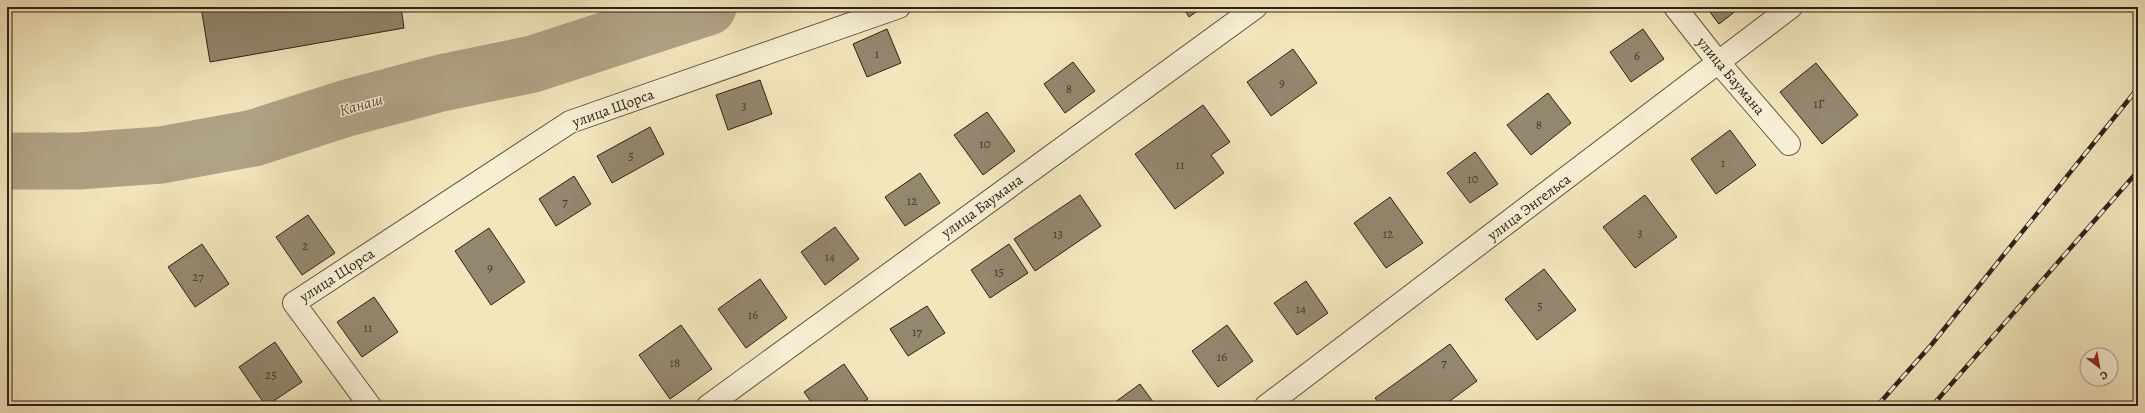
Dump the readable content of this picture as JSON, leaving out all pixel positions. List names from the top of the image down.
{
  "streets": {
    "street": ["улица Баумана", "улица Щорса", "улица Энгельса"]
  },
  "crossings": [
    ["улица Баумана", "улица Энгельса"]
  ],
  "water": ["Канаш"],
  "house_numbers": [
    "1",
    "6",
    "9",
    "8",
    "1Г",
    "3",
    "8",
    "10",
    "5",
    "1",
    "11",
    "10",
    "12",
    "7",
    "3",
    "13",
    "12",
    "2",
    "14",
    "9",
    "15",
    "27",
    "5",
    "14",
    "16",
    "11",
    "17",
    "16",
    "18",
    "7",
    "25"
  ],
  "north": "bottom right"
}
